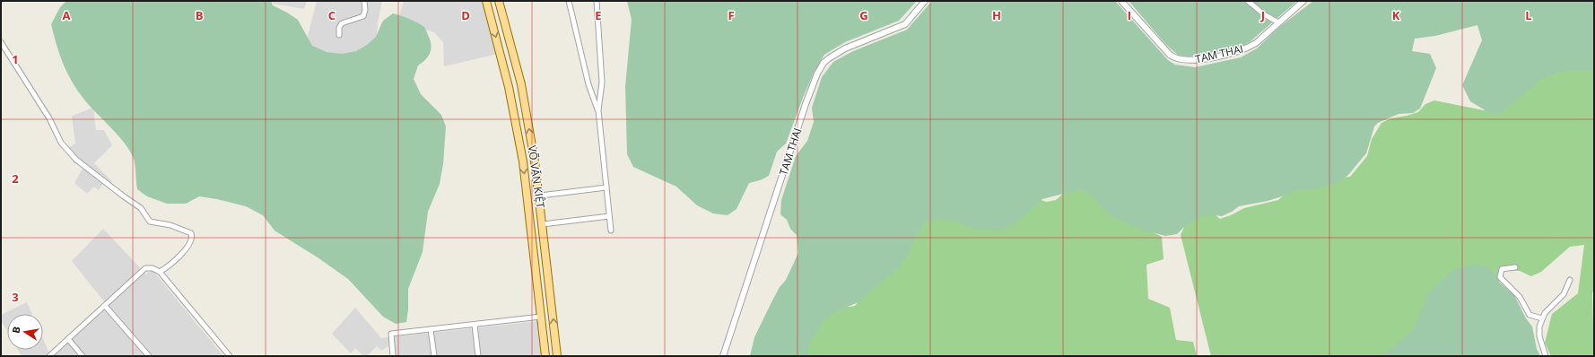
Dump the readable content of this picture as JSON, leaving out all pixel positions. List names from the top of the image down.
{
  "streets": {
    "main road": ["VÕ VĂN KIỆT"],
    "street": ["TAM THAI"]
  },
  "north": "left",
  "grid": {
    "columns": [
      "A",
      "B",
      "C",
      "D",
      "E",
      "F",
      "G",
      "H",
      "I",
      "J",
      "K",
      "L"
    ],
    "rows": ["1", "2", "3"]
  }
}
